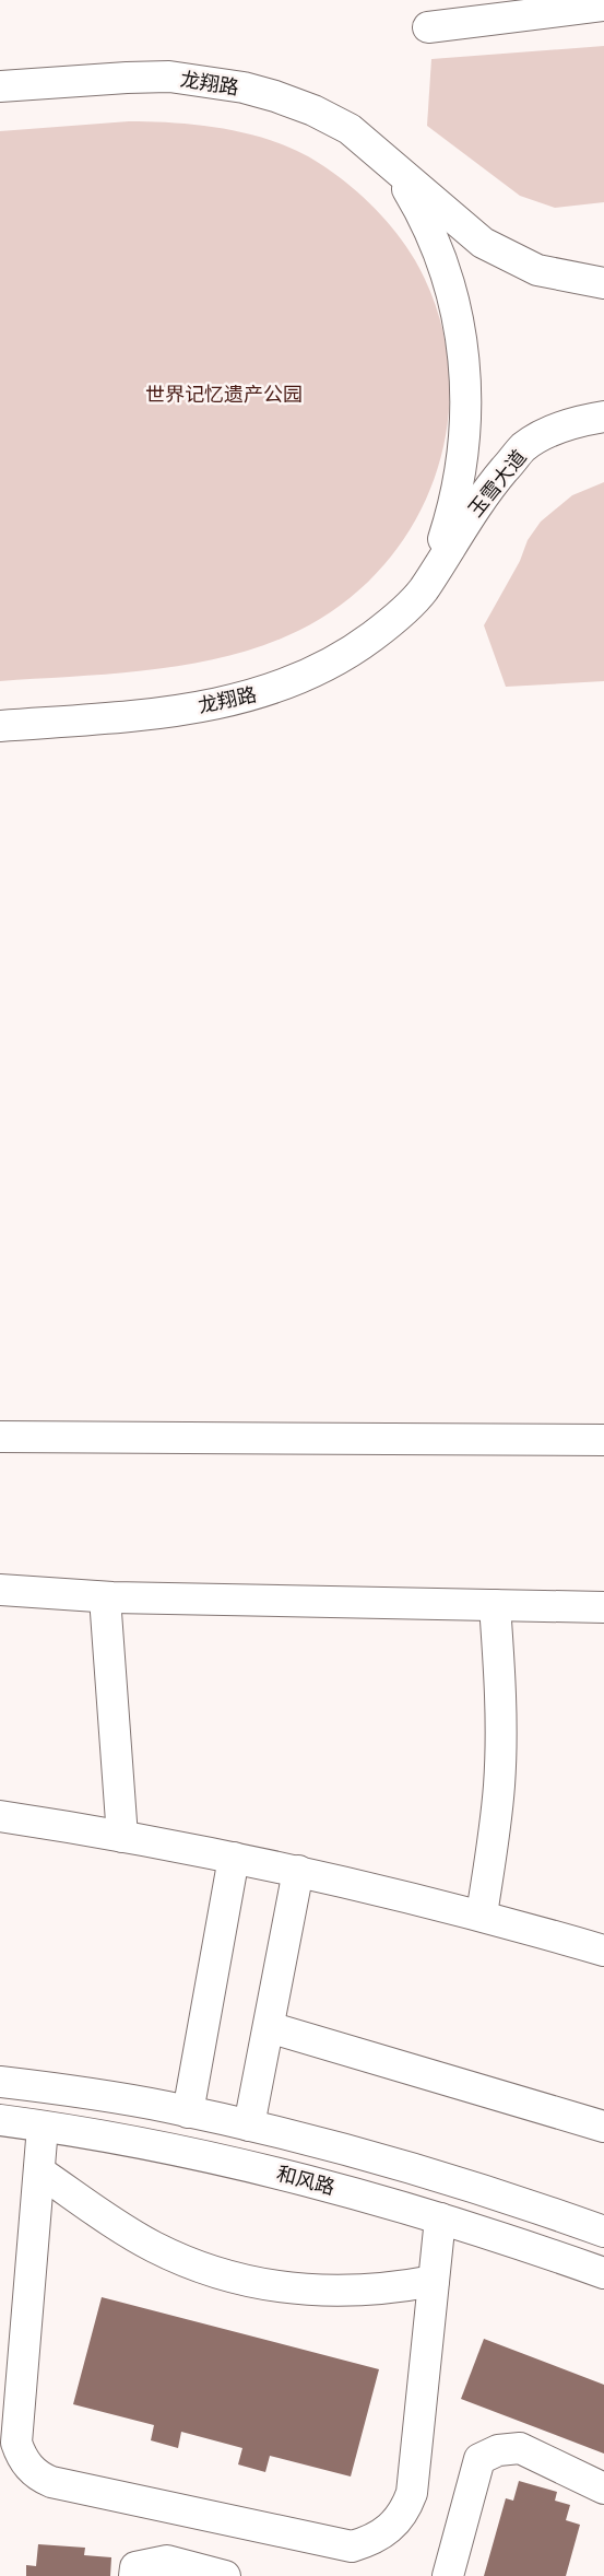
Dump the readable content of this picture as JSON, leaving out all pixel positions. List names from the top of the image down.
{
  "streets": {
    "street": ["龙翔路", "玉雪大道", "和风路"]
  },
  "crossings": [
    ["龙翔路", "玉雪大道"]
  ],
  "parks": ["世界记忆遗产公园"]
}
